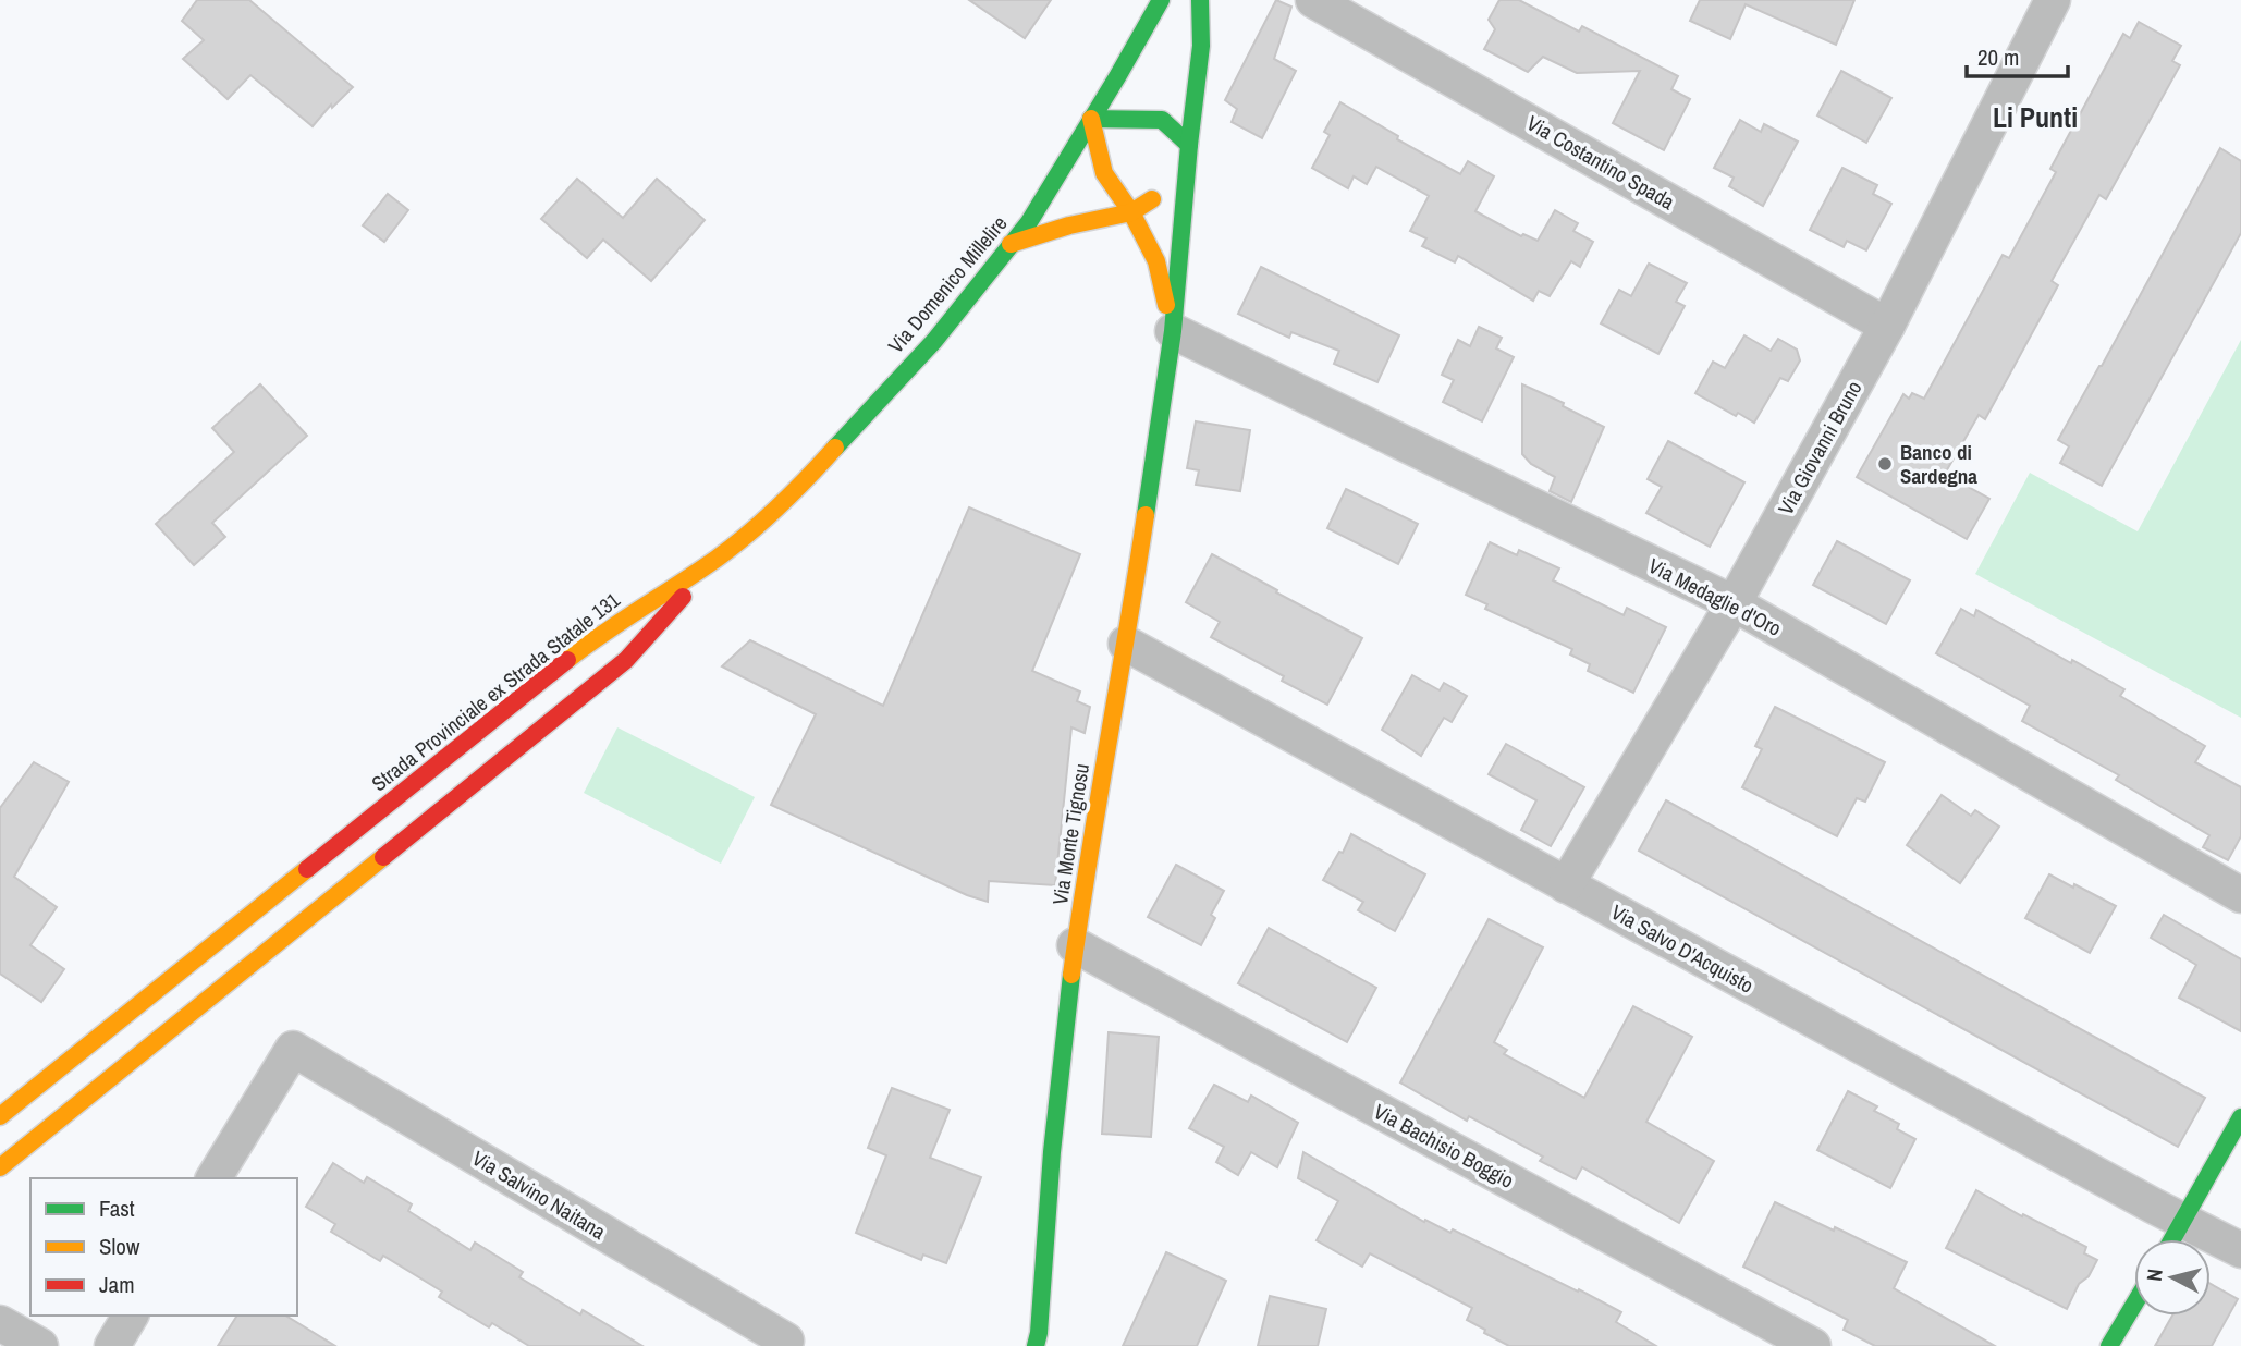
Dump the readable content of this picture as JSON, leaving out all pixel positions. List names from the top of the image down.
{
  "streets": {
    "main road": ["Via Domenico Millelire", "Strada Provinciale ex Strada Statale 131", "Via Monte Tignosu"],
    "street": [
      "Via Costantino Spada",
      "Via Giovanni Bruno",
      "Via Medaglie d'Oro",
      "Via Salvo D'Acquisto",
      "Via Bachisio Boggio",
      "Via Salvino Naitana"
    ]
  },
  "crossings": [
    ["Via Costantino Spada", "Via Giovanni Bruno"],
    ["Via Domenico Millelire", "Strada Provinciale ex Strada Statale 131"],
    ["Via Domenico Millelire", "Via Monte Tignosu"],
    ["Via Giovanni Bruno", "Via Medaglie d'Oro"],
    ["Via Giovanni Bruno", "Via Salvo D'Acquisto"],
    ["Via Medaglie d'Oro", "Via Monte Tignosu"],
    ["Via Monte Tignosu", "Via Salvo D'Acquisto"],
    ["Via Monte Tignosu", "Via Bachisio Boggio"]
  ],
  "districts": ["Li Punti"],
  "places": ["Banco di Sardegna"],
  "legend": ["Fast", "Slow", "Jam"],
  "scale_bar": "20 m",
  "north": "left"
}
